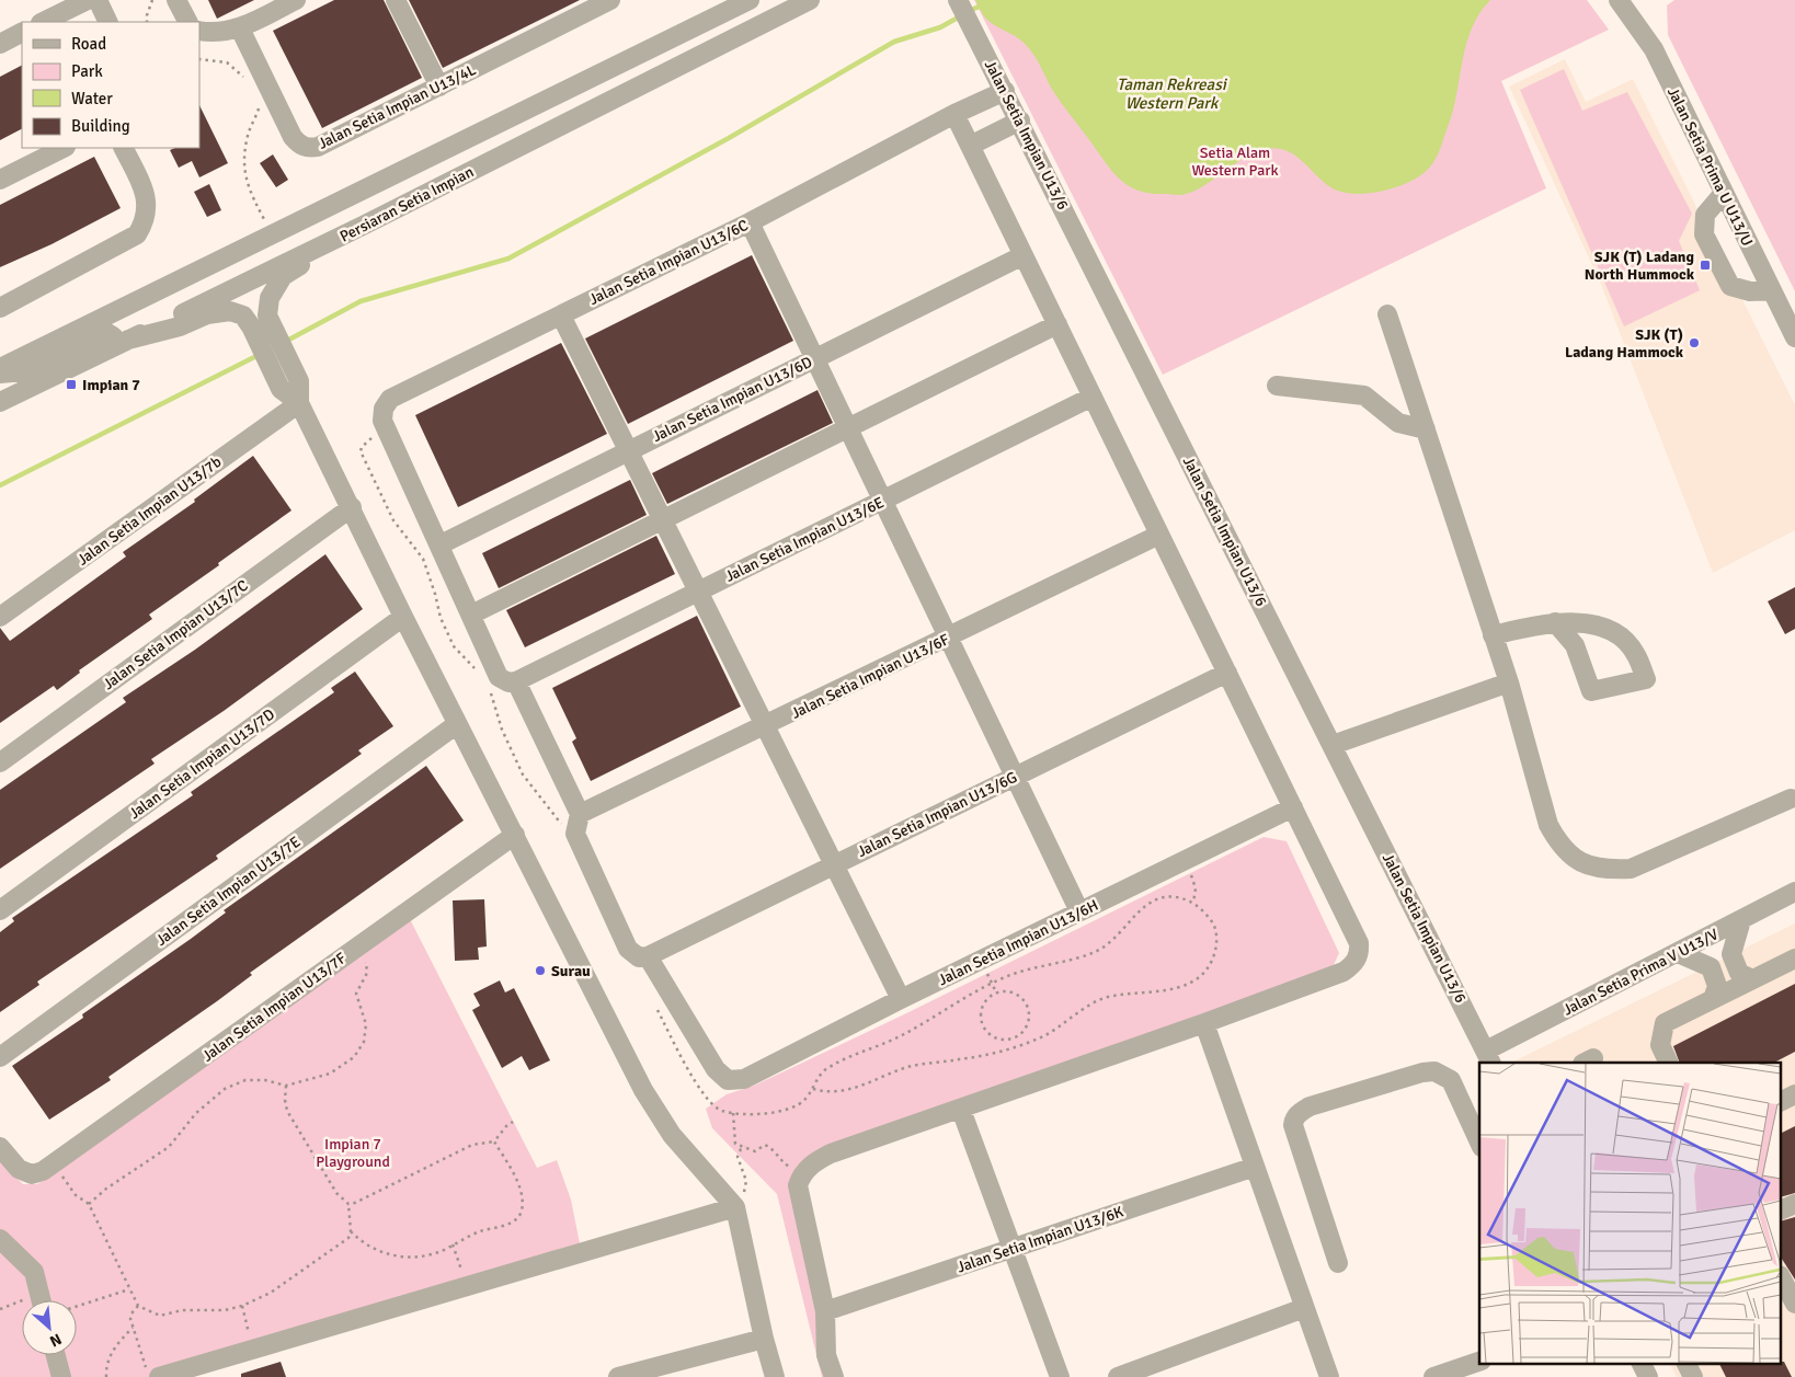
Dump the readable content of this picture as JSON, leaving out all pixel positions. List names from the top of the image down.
{
  "streets": {
    "street": [
      "Jalan Setia Impian U13/4L",
      "Jalan Setia Impian U13/6",
      "Jalan Setia Prima U U13/U",
      "Persiaran Setia Impian",
      "Jalan Setia Impian U13/6C",
      "Jalan Setia Impian U13/6D",
      "Jalan Setia Impian U13/7b",
      "Jalan Setia Impian U13/6E",
      "Jalan Setia Impian U13/7C",
      "Jalan Setia Impian U13/6F",
      "Jalan Setia Impian U13/7D",
      "Jalan Setia Impian U13/6G",
      "Jalan Setia Impian U13/7E",
      "Jalan Setia Impian U13/6H",
      "Jalan Setia Prima V U13/V",
      "Jalan Setia Impian U13/7F",
      "Jalan Setia Impian U13/6K"
    ]
  },
  "crossings": [
    ["Jalan Setia Impian U13/6", "Jalan Setia Impian U13/6C"],
    ["Jalan Setia Impian U13/6", "Jalan Setia Prima V U13/V"],
    ["Jalan Setia Impian U13/6G", "Jalan Setia Impian U13/6H"]
  ],
  "water": ["Taman Rekreasi Western Park"],
  "parks": ["Setia Alam Western Park", "Impian 7 Playground"],
  "places": {
    "transit": ["SJK (T) Ladang North Hummock", "Impian 7"],
    "other": ["SJK (T) Ladang Hammock", "Surau"]
  },
  "legend": [
    "Road",
    "Park",
    "Water",
    "Building"
  ],
  "north": "bottom right"
}
